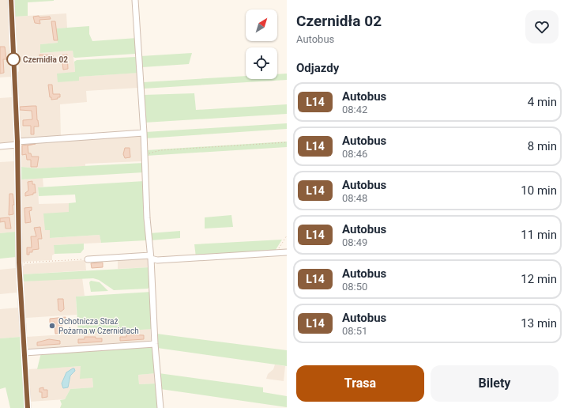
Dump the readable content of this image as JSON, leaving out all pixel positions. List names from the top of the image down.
{
  "places": ["Czernidła 02", "Ochotnicza Straż Pożarna w Czernidłach"],
  "lines": ["bus line L14"],
  "north": "top right",
  "page": {
    "heading": [
      ["Czernidła 02", "Autobus"],
      "Odjazdy"
    ],
    "list": [
      {
        "mark": "L14",
        "name": "Autobus",
        "note": "08:42",
        "value": "4 min"
      },
      {
        "mark": "L14",
        "name": "Autobus",
        "note": "08:46",
        "value": "8 min"
      },
      {
        "mark": "L14",
        "name": "Autobus",
        "note": "08:48",
        "value": "10 min"
      },
      {
        "mark": "L14",
        "name": "Autobus",
        "note": "08:49",
        "value": "11 min"
      },
      {
        "mark": "L14",
        "name": "Autobus",
        "note": "08:50",
        "value": "12 min"
      },
      {
        "mark": "L14",
        "name": "Autobus",
        "note": "08:51",
        "value": "13 min"
      }
    ],
    "buttons": ["Trasa", "Bilety"]
  }
}
